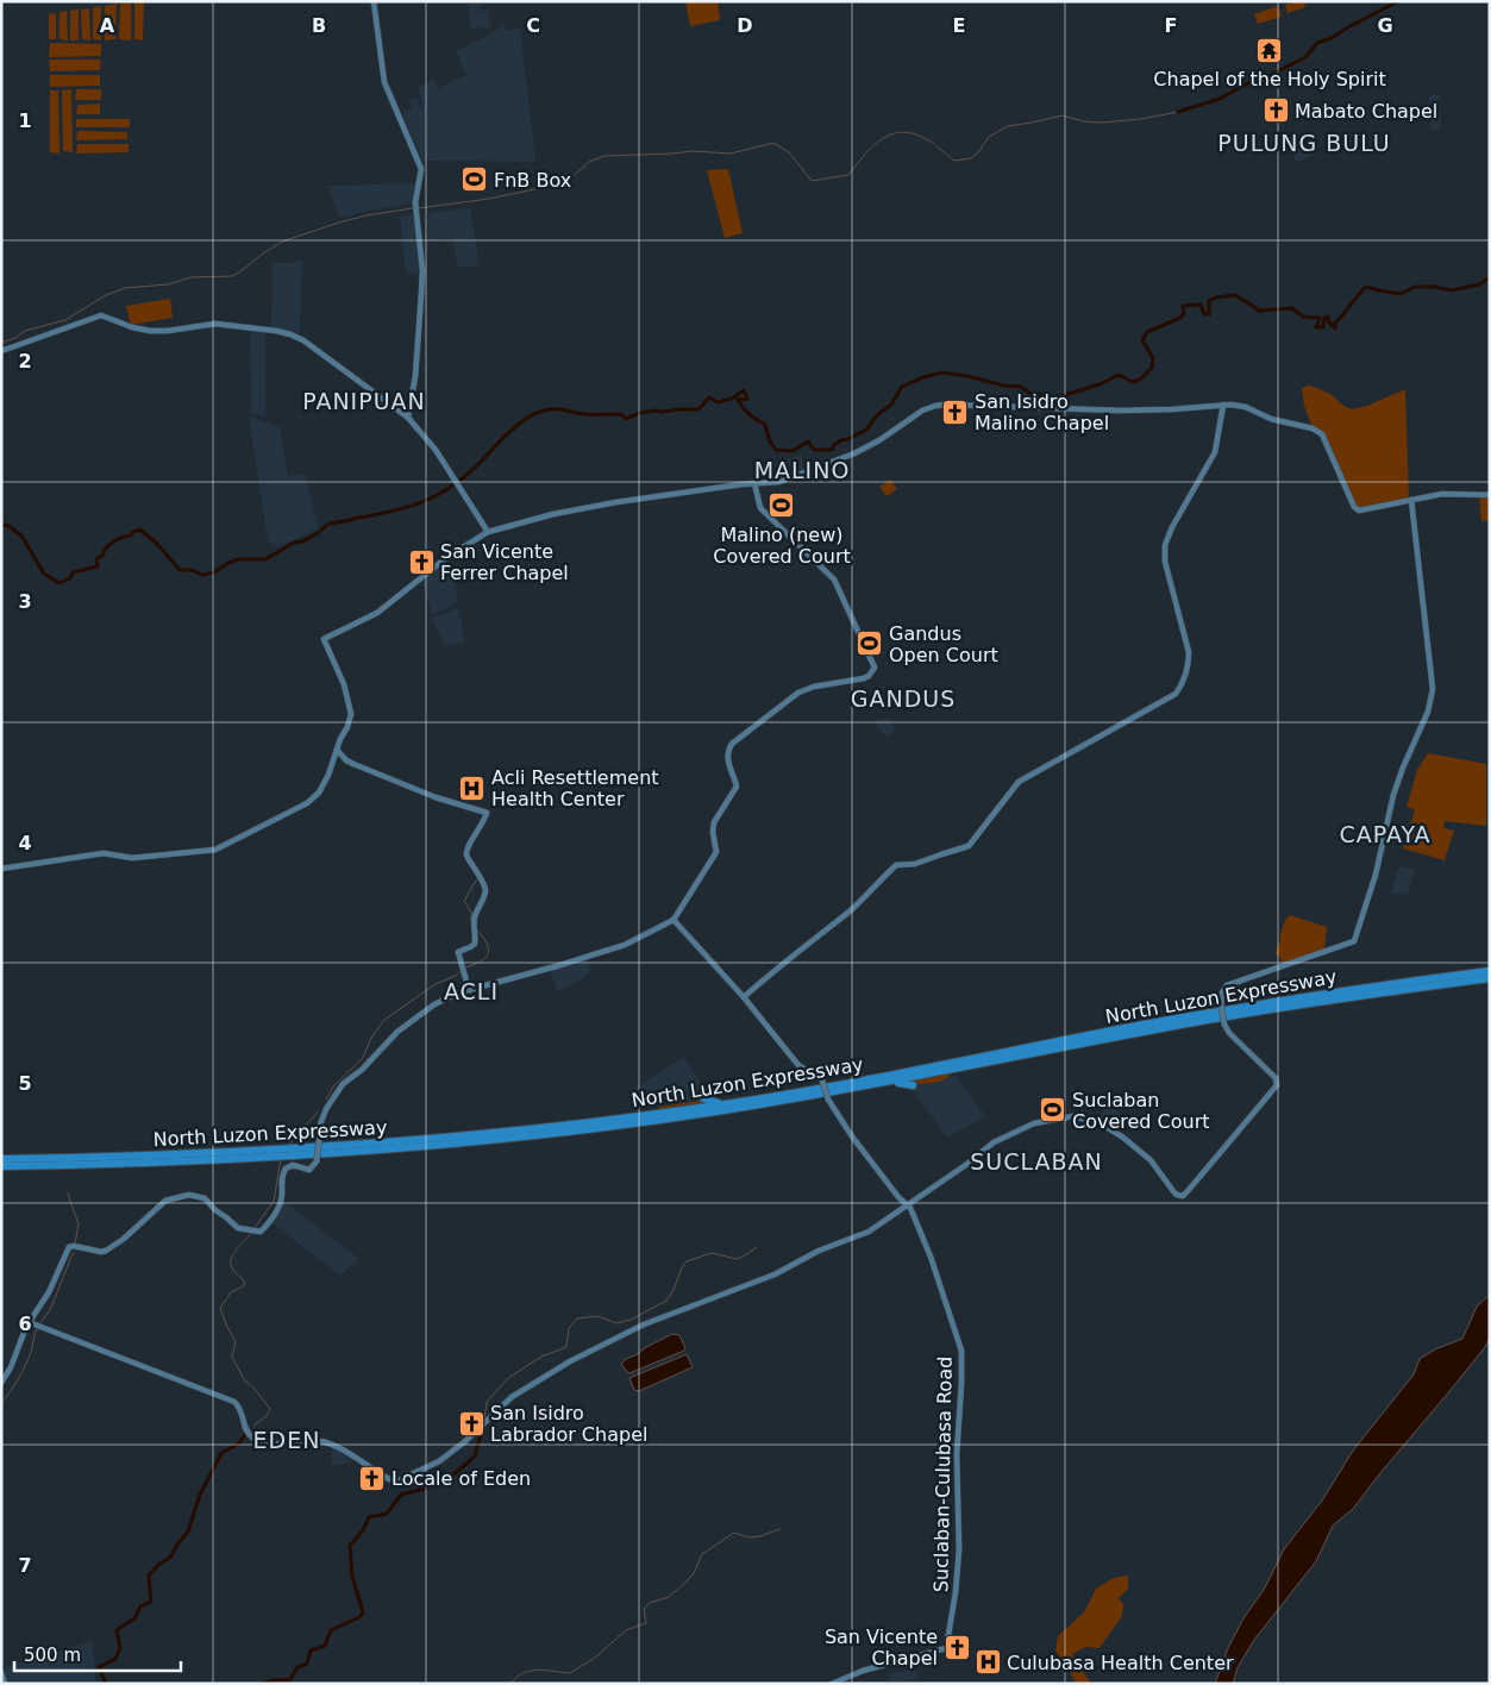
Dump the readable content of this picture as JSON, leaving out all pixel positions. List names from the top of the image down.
{
  "streets": {
    "highway": ["North Luzon Expressway"],
    "street": ["Suclaban-Culubasa Road"]
  },
  "districts": [
    "PULUNG BULU",
    "PANIPUAN",
    "MALINO",
    "GANDUS",
    "CAPAYA",
    "ACLI",
    "SUCLABAN",
    "EDEN"
  ],
  "places": {
    "temple": ["Chapel of the Holy Spirit"],
    "church": [
      "Mabato Chapel",
      "San Isidro Malino Chapel",
      "San Vicente Ferrer Chapel",
      "San Isidro Labrador Chapel",
      "Locale of Eden",
      "San Vicente Chapel"
    ],
    "sports": [
      "FnB Box",
      "Malino (new) Covered Court",
      "Gandus Open Court",
      "Suclaban Covered Court"
    ],
    "hospital": ["Acli Resettlement Health Center", "Culubasa Health Center"]
  },
  "scale_bar": "500 m",
  "grid": {
    "columns": [
      "A",
      "B",
      "C",
      "D",
      "E",
      "F",
      "G"
    ],
    "rows": [
      "1",
      "2",
      "3",
      "4",
      "5",
      "6",
      "7"
    ]
  }
}
